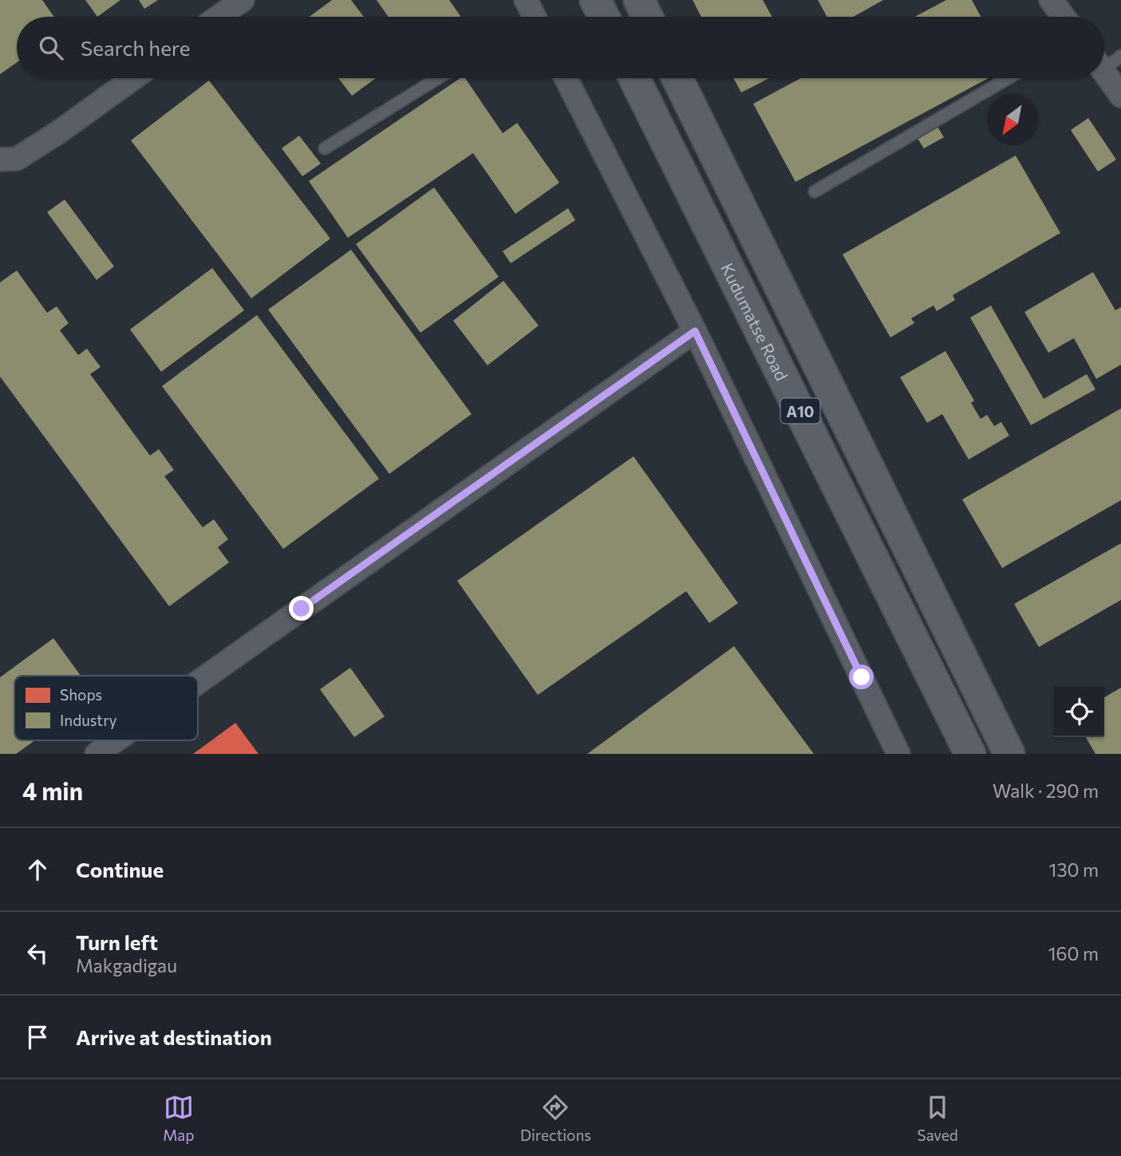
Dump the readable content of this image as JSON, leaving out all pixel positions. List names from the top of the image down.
{
  "streets": {
    "main road": ["Kudumatse Road", "A10"]
  },
  "legend": ["Shops", "Industry"],
  "north": "bottom left",
  "page": {
    "search": "Search here",
    "heading": ["4 min", "Walk · 290 m"],
    "list": [
      ["Continue", "130 m"],
      ["Turn left", "Makgadigau", "160 m"],
      "Arrive at destination"
    ],
    "nav": ["Map", "Directions", "Saved"]
  }
}
